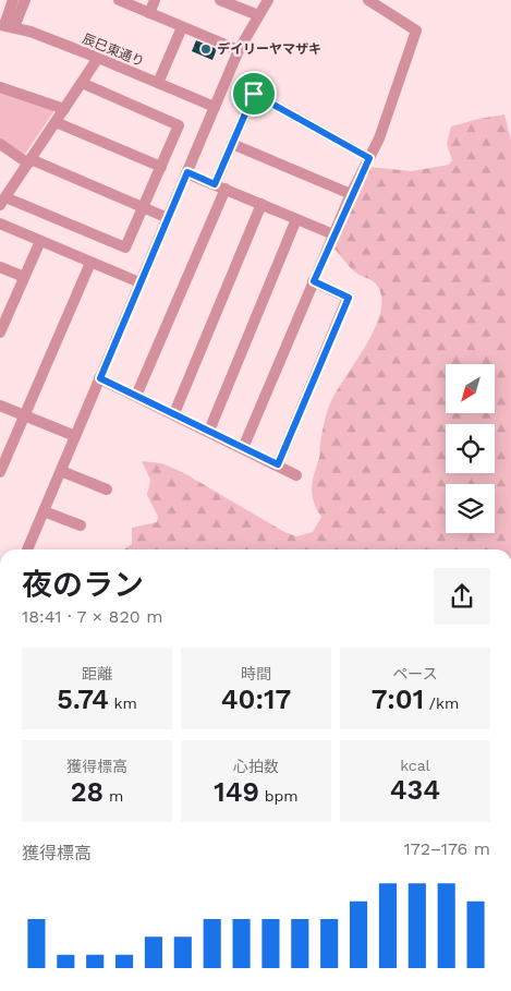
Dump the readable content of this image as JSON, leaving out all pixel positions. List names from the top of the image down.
{
  "streets": {
    "street": ["辰巳東通り"]
  },
  "places": ["デイリーヤマザキ"],
  "north": "bottom left",
  "page": {
    "heading": ["夜のラン", "18:41 · 7 × 820 m"],
    "stats": [
      ["距離", "5.74 km"],
      ["時間", "40:17"],
      ["ペース", "7:01 /km"],
      ["獲得標高", "28 m"],
      ["心拍数", "149 bpm"],
      ["kcal", "434"]
    ],
    "chart": ["獲得標高", "172–176 m"]
  }
}
